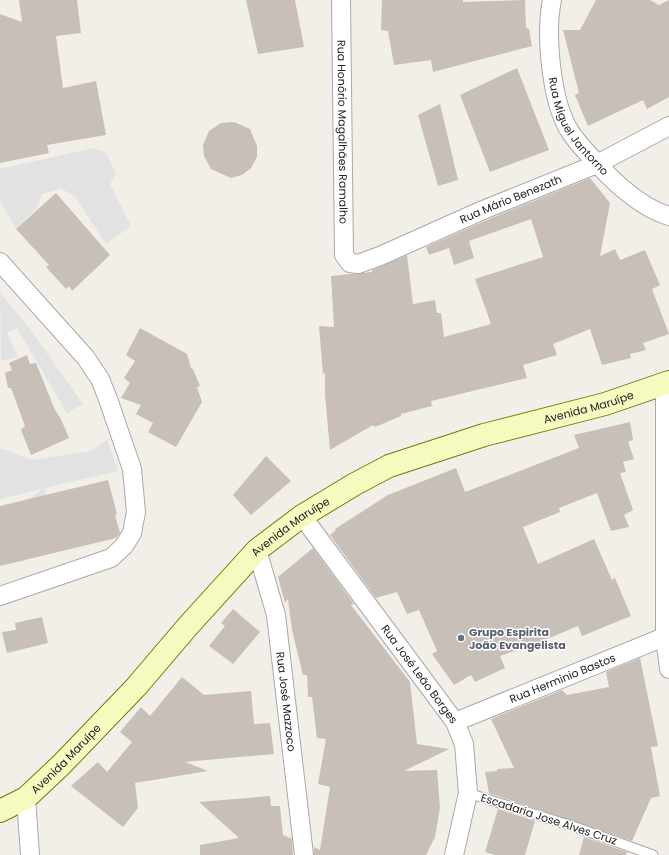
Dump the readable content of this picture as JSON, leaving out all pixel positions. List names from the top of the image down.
{
  "streets": {
    "main road": ["Avenida Maruípe"],
    "street": [
      "Rua Miguel Jantorno",
      "Rua Honôrio Magalhães Ramalho",
      "Rua Mário Benezath",
      "Rua José Leão Borges",
      "Rua Herminio Bastos",
      "Rua José Mazzoco"
    ],
    "lane": ["Escadaria Jose Alves Cruz"]
  },
  "crossings": [
    ["Rua Miguel Jantorno", "Rua Mário Benezath"],
    ["Rua Honôrio Magalhães Ramalho", "Rua Mário Benezath"],
    ["Avenida Maruípe", "Rua José Leão Borges"],
    ["Avenida Maruípe", "Rua José Mazzoco"],
    ["Rua José Leão Borges", "Rua Herminio Bastos"],
    ["Rua José Leão Borges", "Escadaria Jose Alves Cruz"]
  ],
  "places": ["Grupo Espirita João Evangelista"]
}
